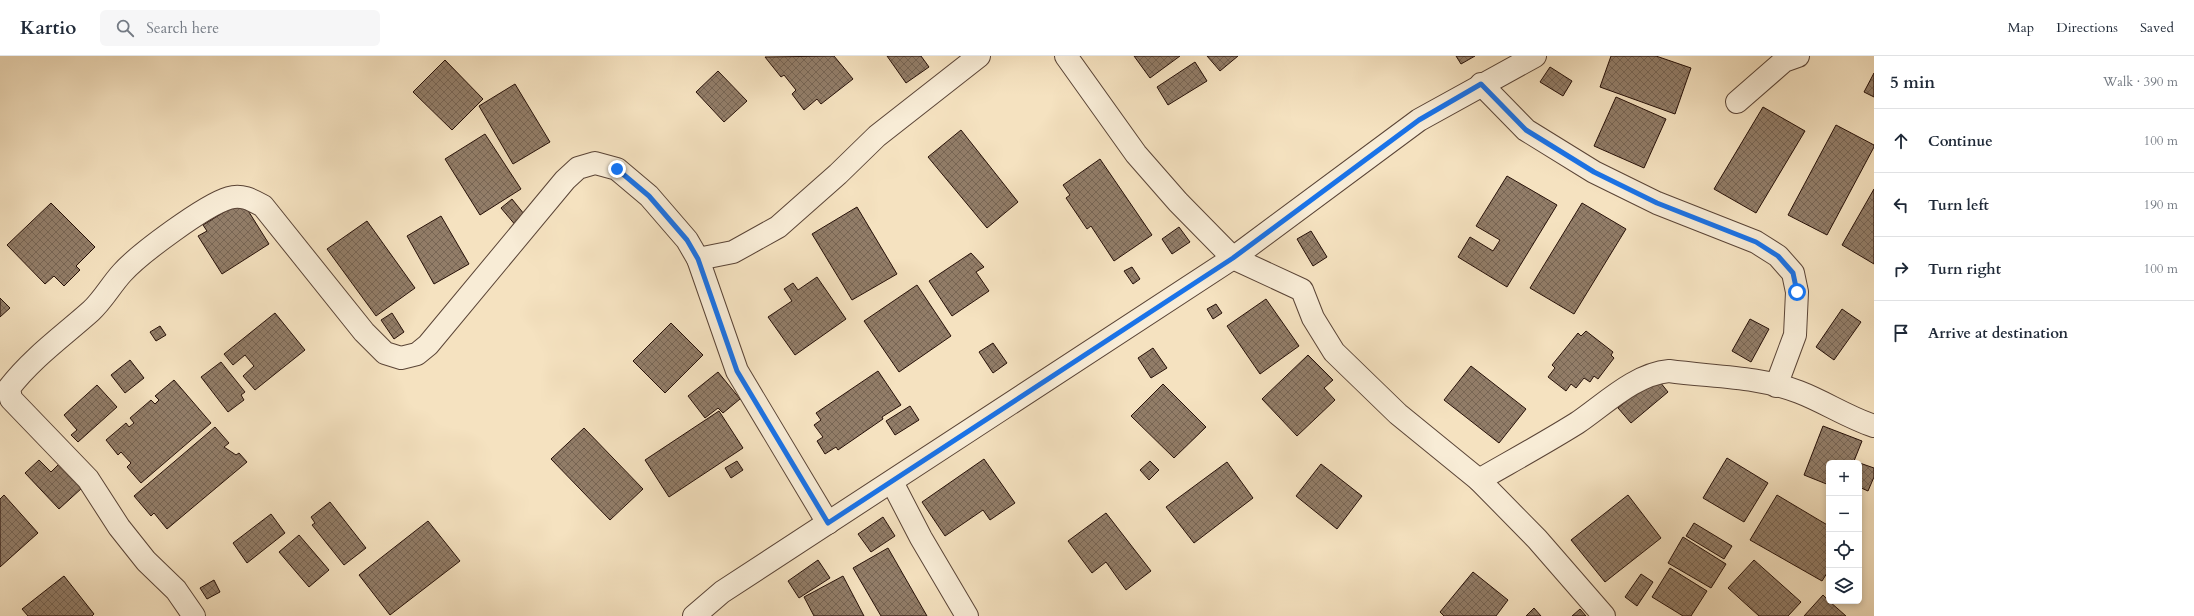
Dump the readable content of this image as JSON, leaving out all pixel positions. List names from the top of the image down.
{
  "page": {
    "header": "Kartio",
    "search": "Search here",
    "nav": ["Map", "Directions", "Saved"],
    "heading": ["5 min", "Walk · 390 m"],
    "list": [
      ["Continue", "100 m"],
      ["Turn left", "190 m"],
      ["Turn right", "100 m"],
      "Arrive at destination"
    ],
    "map_buttons": ["+", "−"]
  }
}
